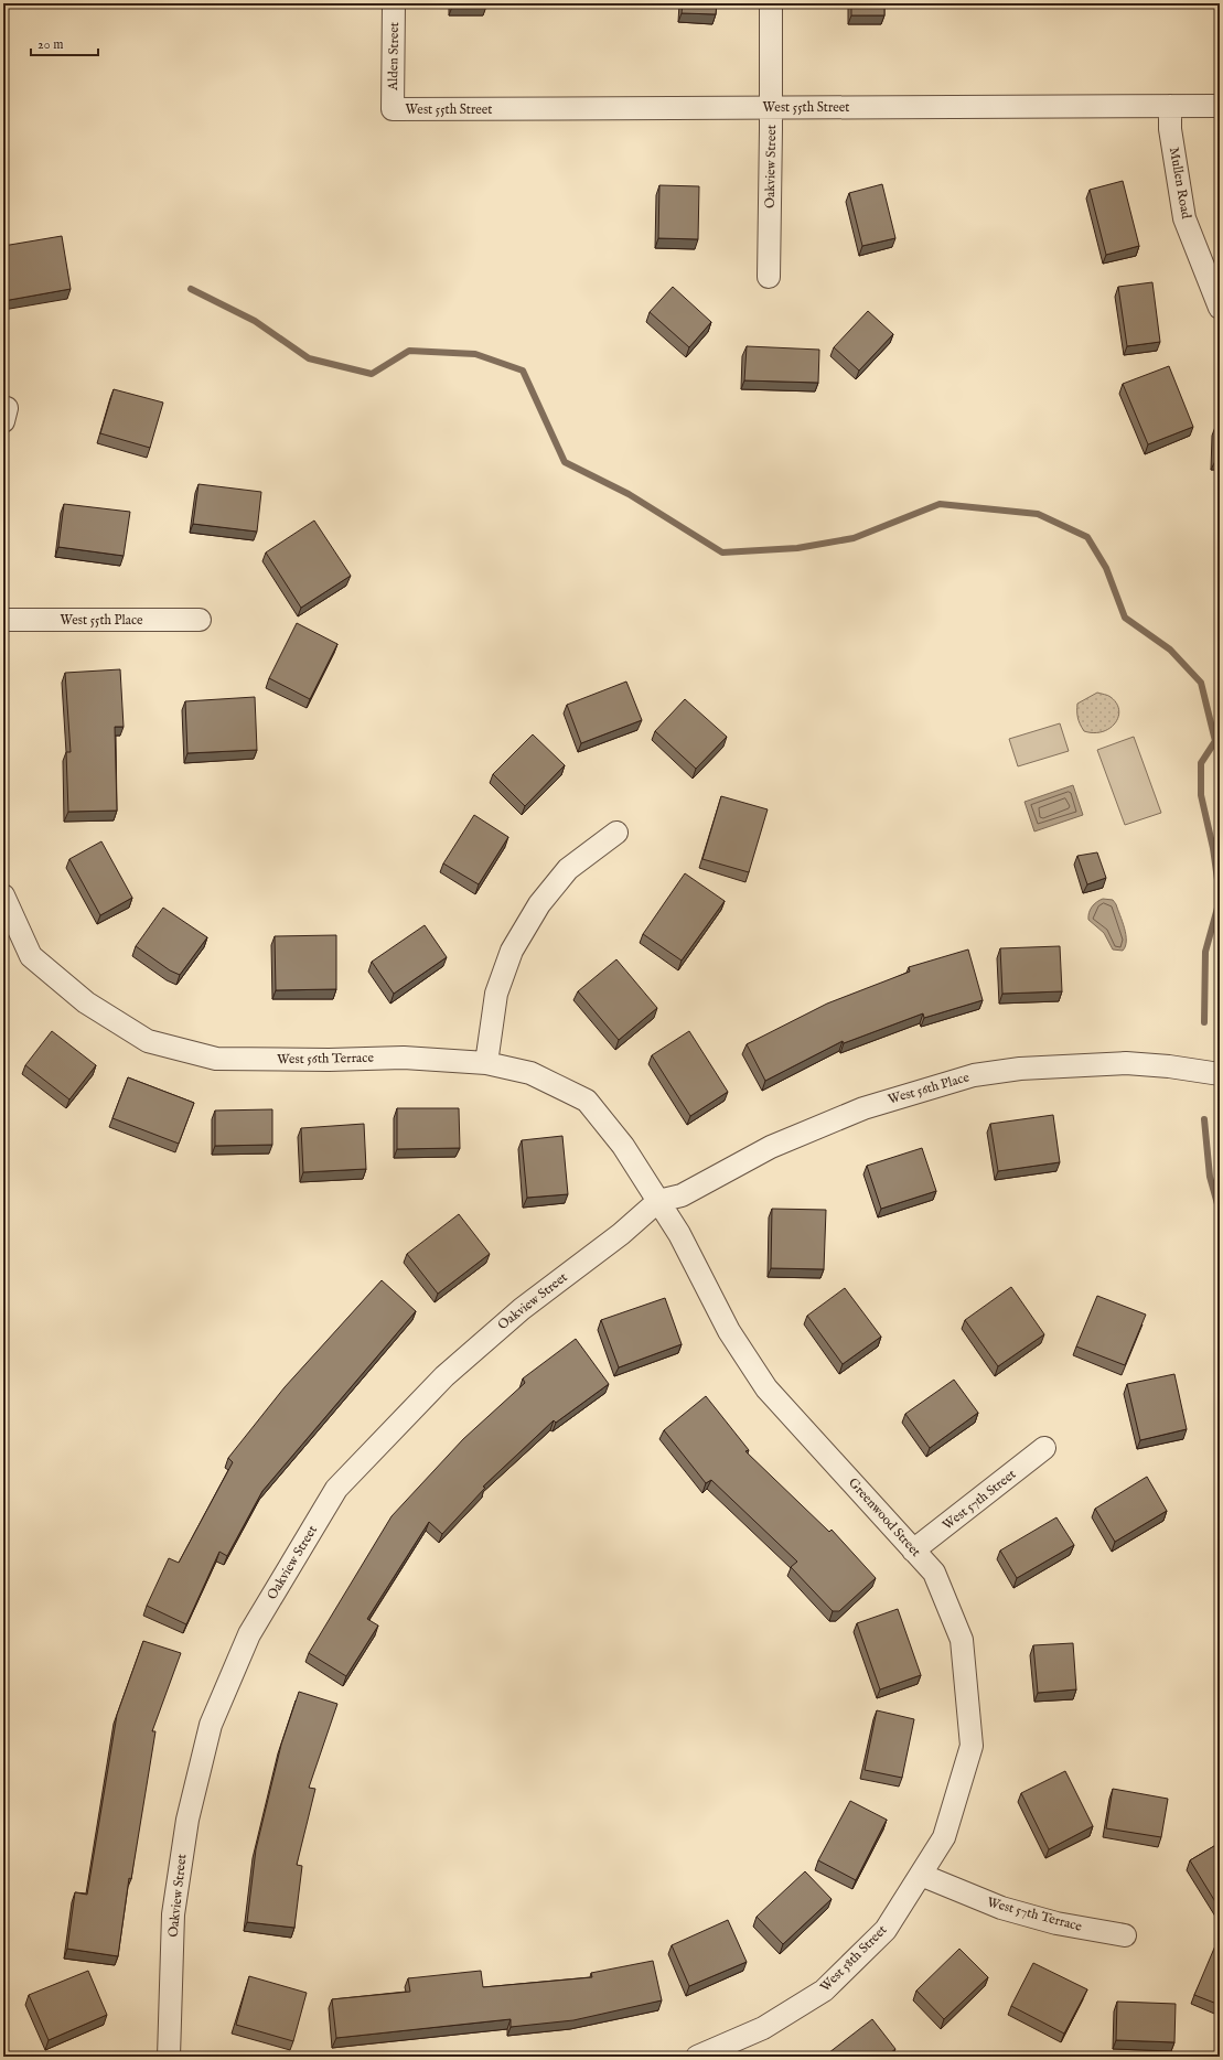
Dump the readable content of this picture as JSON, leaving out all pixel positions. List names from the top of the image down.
{
  "streets": {
    "street": [
      "Alden Street",
      "West 55th Street",
      "Oakview Street",
      "Mullen Road",
      "West 55th Place",
      "West 56th Terrace",
      "West 56th Place",
      "West 57th Street",
      "Greenwood Street",
      "West 57th Terrace",
      "West 58th Street"
    ]
  },
  "crossings": [
    ["Alden Street", "West 55th Street"],
    ["West 55th Street", "Oakview Street"],
    ["West 55th Street", "Mullen Road"],
    ["Oakview Street", "West 56th Terrace"],
    ["Oakview Street", "West 56th Place"],
    ["Oakview Street", "Greenwood Street"],
    ["West 56th Terrace", "West 56th Place"],
    ["West 56th Terrace", "Greenwood Street"],
    ["West 56th Place", "Greenwood Street"],
    ["West 57th Street", "Greenwood Street"],
    ["Greenwood Street", "West 57th Terrace"],
    ["Greenwood Street", "West 58th Street"],
    ["West 57th Terrace", "West 58th Street"]
  ],
  "scale_bar": "20 m"
}
